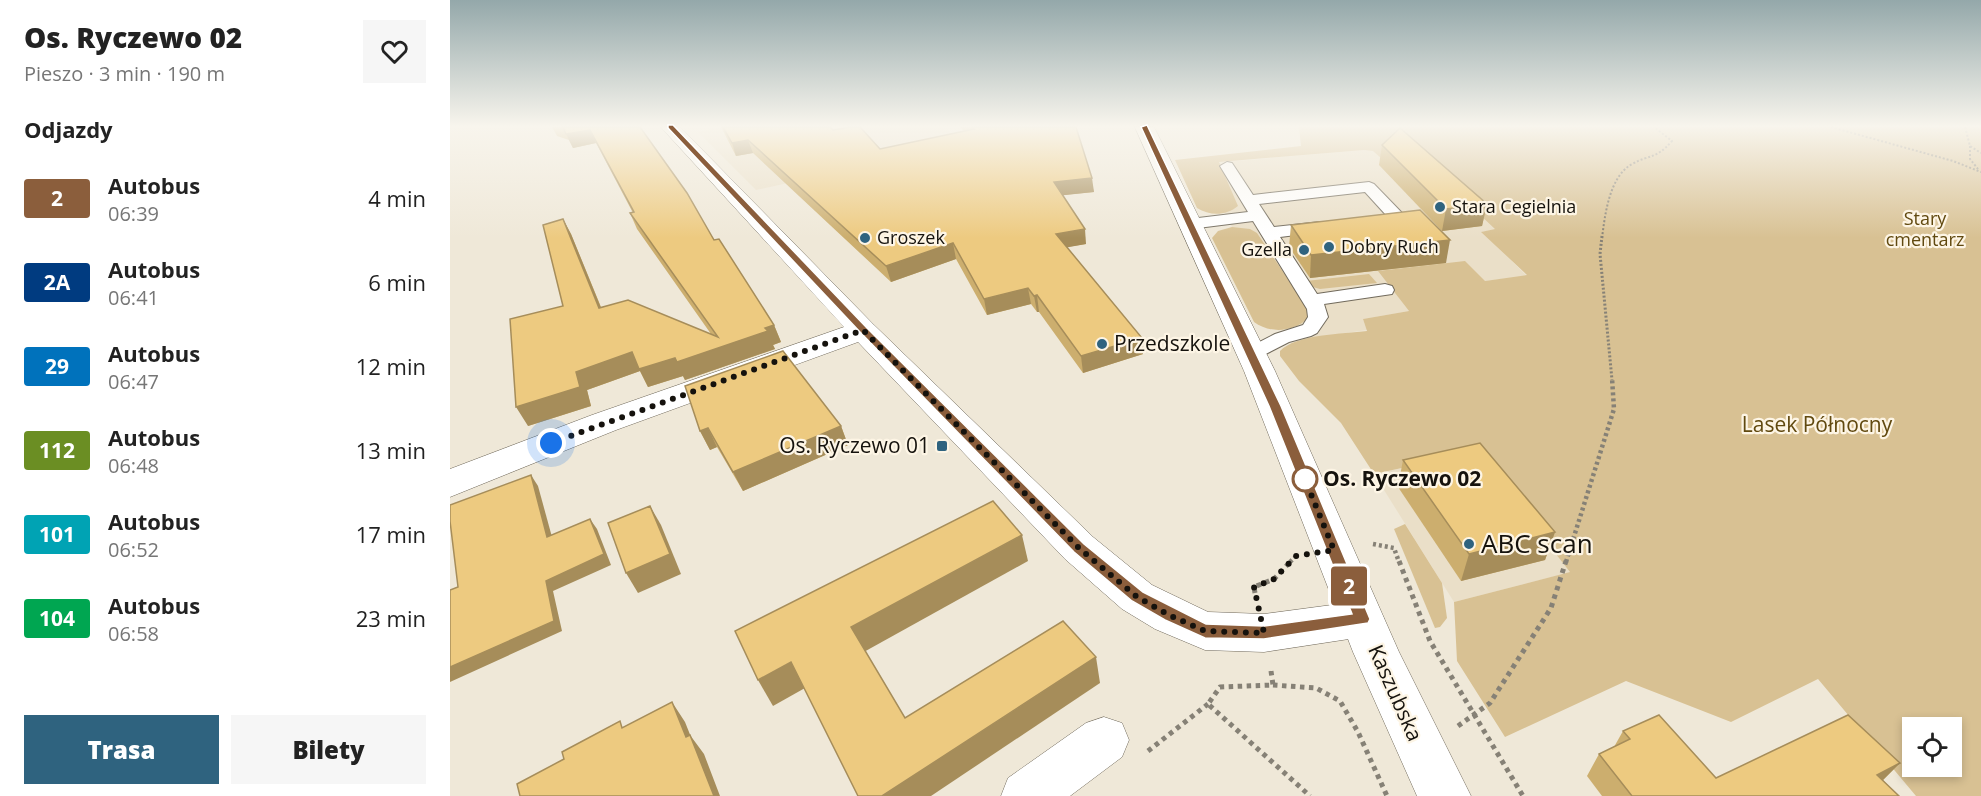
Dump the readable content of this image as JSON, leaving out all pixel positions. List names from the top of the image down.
{
  "streets": {
    "street": ["Kaszubska"]
  },
  "parks": ["Stary cmentarz", "Lasek Północny"],
  "places": {
    "other": [
      "Stara Cegielnia",
      "Groszek",
      "Dobry Ruch",
      "Gzella",
      "Przedszkole",
      "Os. Ryczewo 02",
      "ABC scan"
    ],
    "transit": ["Os. Ryczewo 01"]
  },
  "lines": ["bus line 2"],
  "page": {
    "heading": [
      ["Os. Ryczewo 02", "Pieszo · 3 min · 190 m"],
      "Odjazdy"
    ],
    "on_map": "2",
    "list": [
      {
        "mark": "2",
        "name": "Autobus",
        "note": "06:39",
        "value": "4 min"
      },
      {
        "mark": "2A",
        "name": "Autobus",
        "note": "06:41",
        "value": "6 min"
      },
      {
        "mark": "29",
        "name": "Autobus",
        "note": "06:47",
        "value": "12 min"
      },
      {
        "mark": "112",
        "name": "Autobus",
        "note": "06:48",
        "value": "13 min"
      },
      {
        "mark": "101",
        "name": "Autobus",
        "note": "06:52",
        "value": "17 min"
      },
      {
        "mark": "104",
        "name": "Autobus",
        "note": "06:58",
        "value": "23 min"
      }
    ],
    "buttons": ["Trasa", "Bilety"]
  }
}
